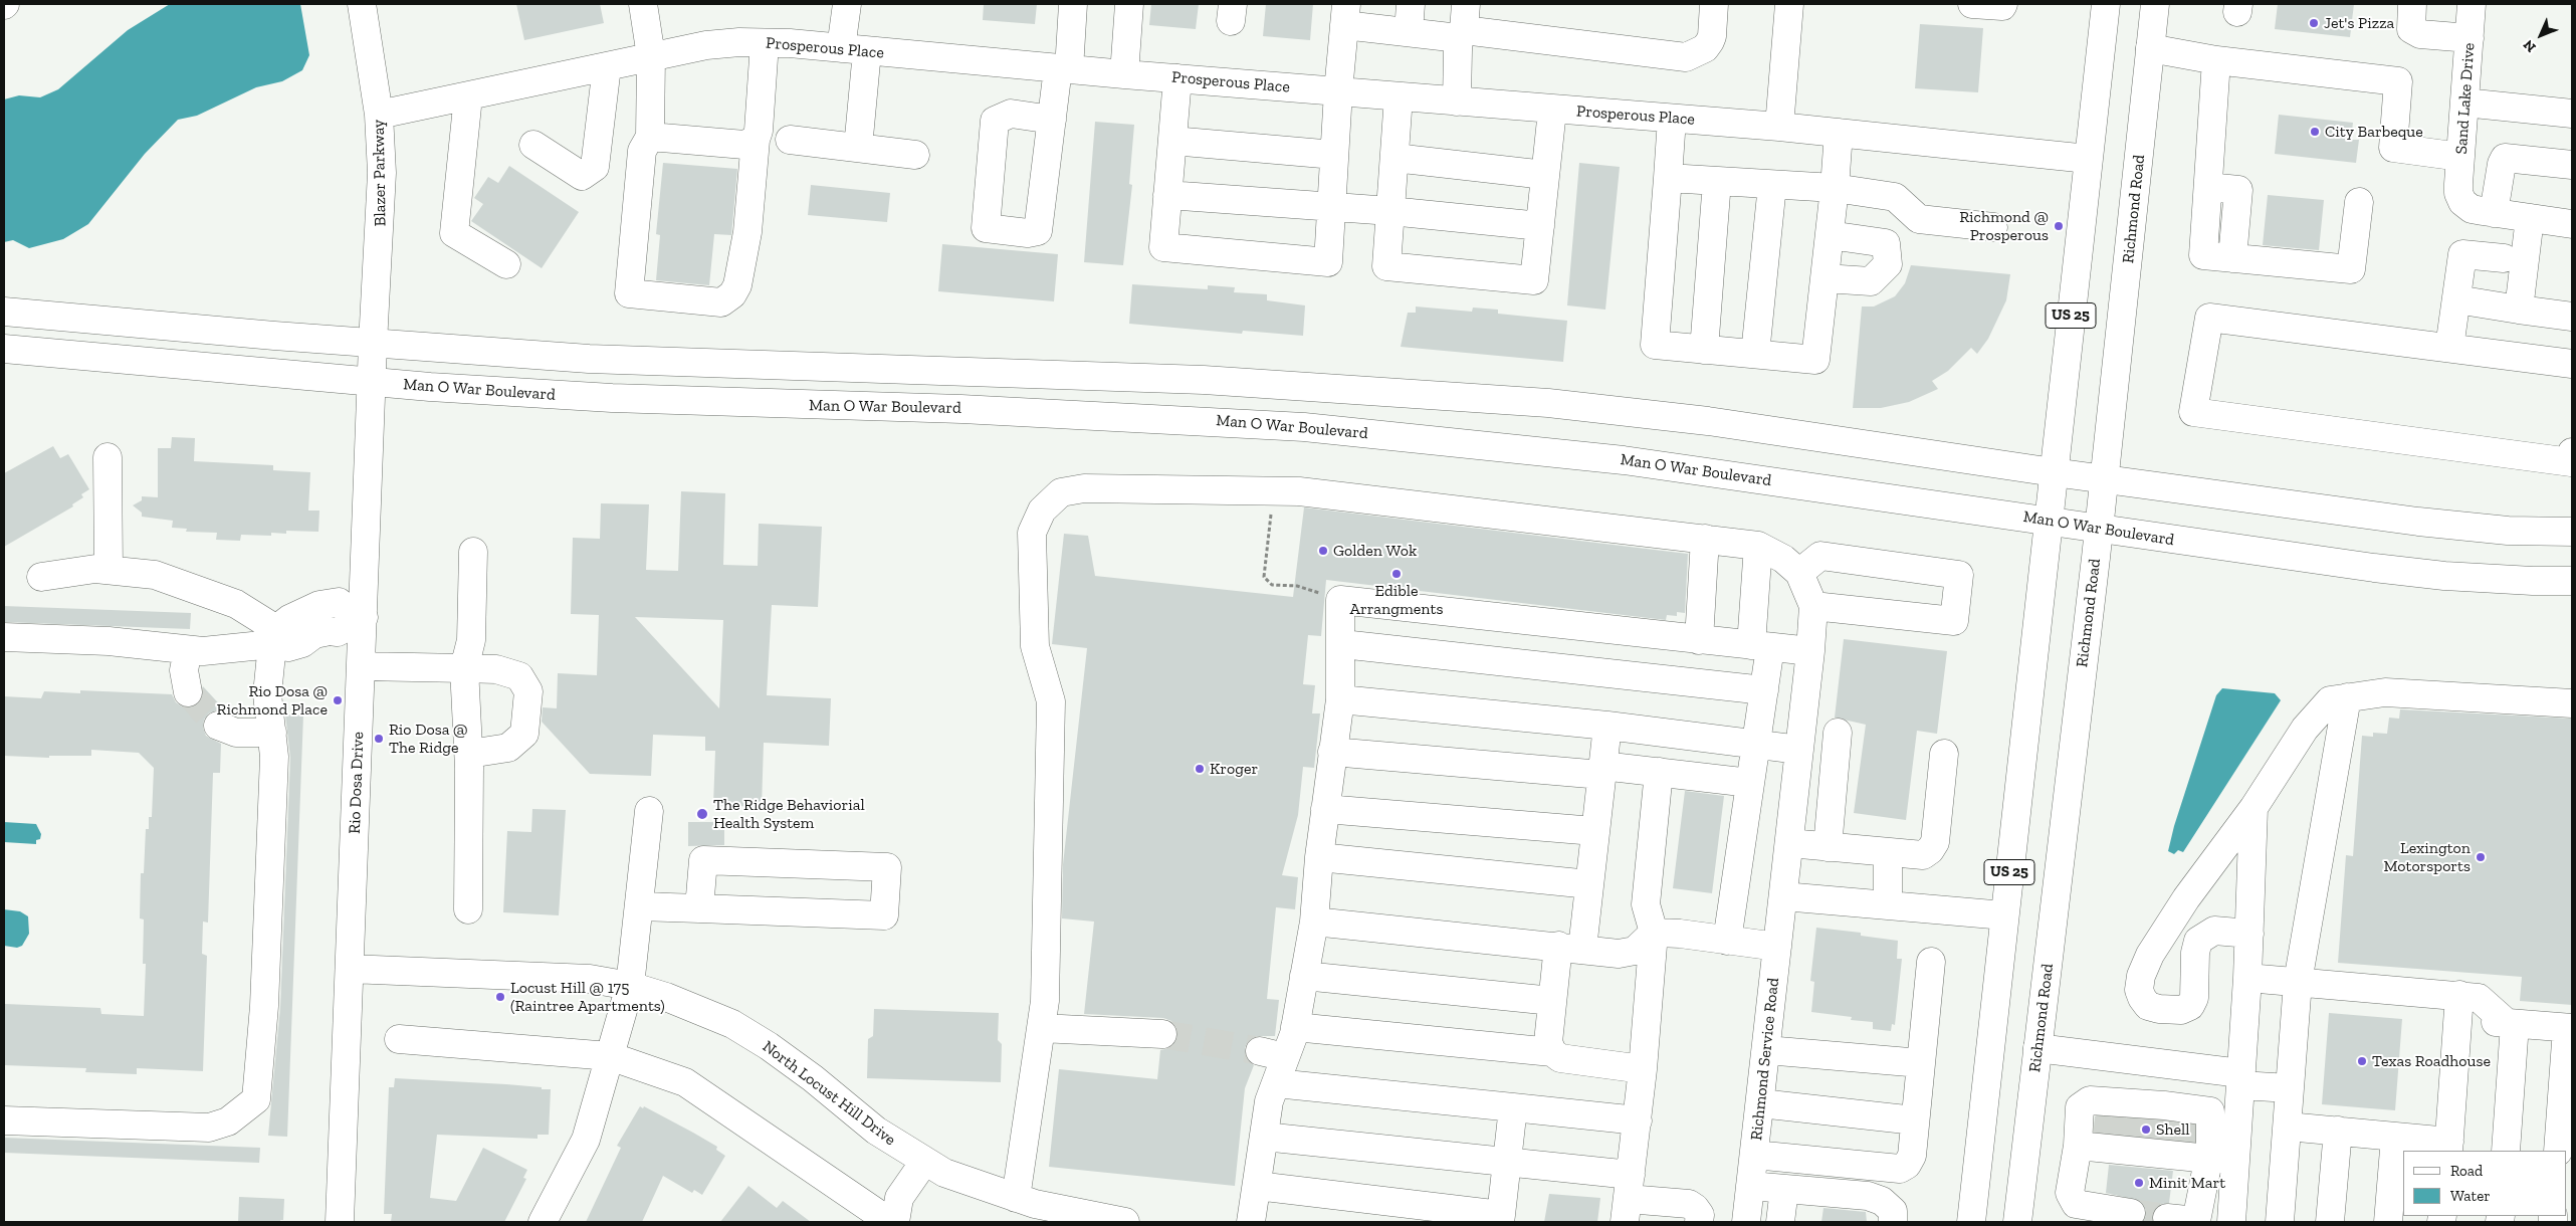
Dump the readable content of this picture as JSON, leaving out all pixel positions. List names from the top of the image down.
{
  "streets": {
    "main road": [
      "Prosperous Place",
      "Sand Lake Drive",
      "Blazer Parkway",
      "Richmond Road",
      "US 25",
      "Man O War Boulevard",
      "Rio Dosa Drive",
      "Richmond Service Road",
      "North Locust Hill Drive"
    ]
  },
  "crossings": [
    ["Prosperous Place", "Blazer Parkway"],
    ["Prosperous Place", "US 25"],
    ["Blazer Parkway", "Rio Dosa Drive"],
    ["Richmond Road", "Man O War Boulevard"],
    ["US 25", "Man O War Boulevard"],
    ["Man O War Boulevard", "Rio Dosa Drive"],
    ["Rio Dosa Drive", "North Locust Hill Drive"]
  ],
  "places": [
    "Jet's Pizza",
    "City Barbeque",
    "Richmond @ Prosperous",
    "Golden Wok",
    "Edible Arrangments",
    "Rio Dosa @ Richmond Place",
    "Rio Dosa @ The Ridge",
    "Kroger",
    "The Ridge Behaviorial Health System",
    "Lexington Motorsports",
    "Locust Hill @ 175 (Raintree Apartments)",
    "Texas Roadhouse",
    "Shell",
    "Minit Mart"
  ],
  "legend": ["Road", "Water"],
  "north": "bottom left"
}
